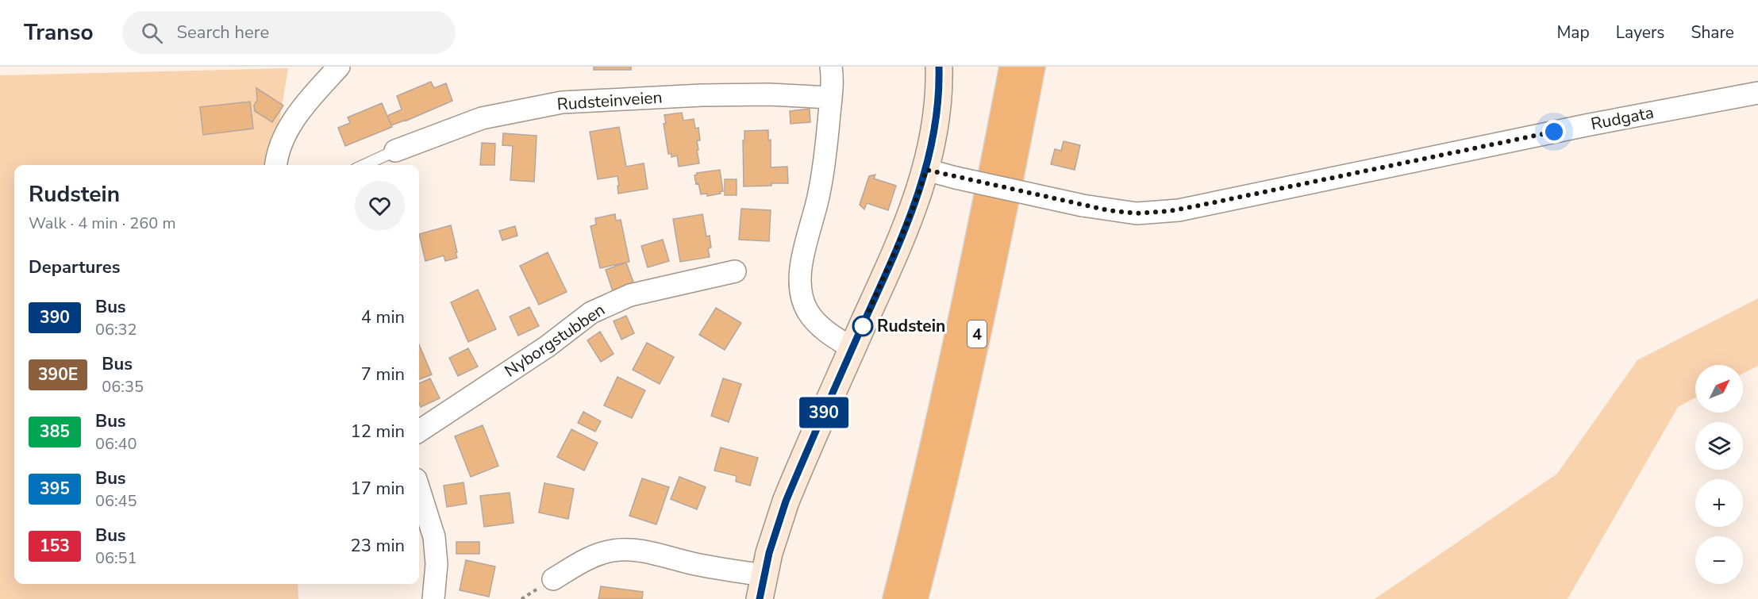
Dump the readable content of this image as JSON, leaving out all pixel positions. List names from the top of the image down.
{
  "streets": {
    "highway": ["4"],
    "street": ["Rudsteinveien", "Rudgata", "Nyborgstubben"]
  },
  "places": ["Rudstein"],
  "lines": ["bus line 390"],
  "north": "top right",
  "page": {
    "header": "Transo",
    "search": "Search here",
    "nav": ["Map", "Layers", "Share"],
    "on_map": "390",
    "heading": [
      ["Rudstein", "Walk · 4 min · 260 m"],
      "Departures"
    ],
    "list": [
      {
        "mark": "390",
        "name": "Bus",
        "note": "06:32",
        "value": "4 min"
      },
      {
        "mark": "390E",
        "name": "Bus",
        "note": "06:35",
        "value": "7 min"
      },
      {
        "mark": "385",
        "name": "Bus",
        "note": "06:40",
        "value": "12 min"
      },
      {
        "mark": "395",
        "name": "Bus",
        "note": "06:45",
        "value": "17 min"
      },
      {
        "mark": "153",
        "name": "Bus",
        "note": "06:51",
        "value": "23 min"
      }
    ],
    "map_buttons": ["+", "−"]
  }
}
